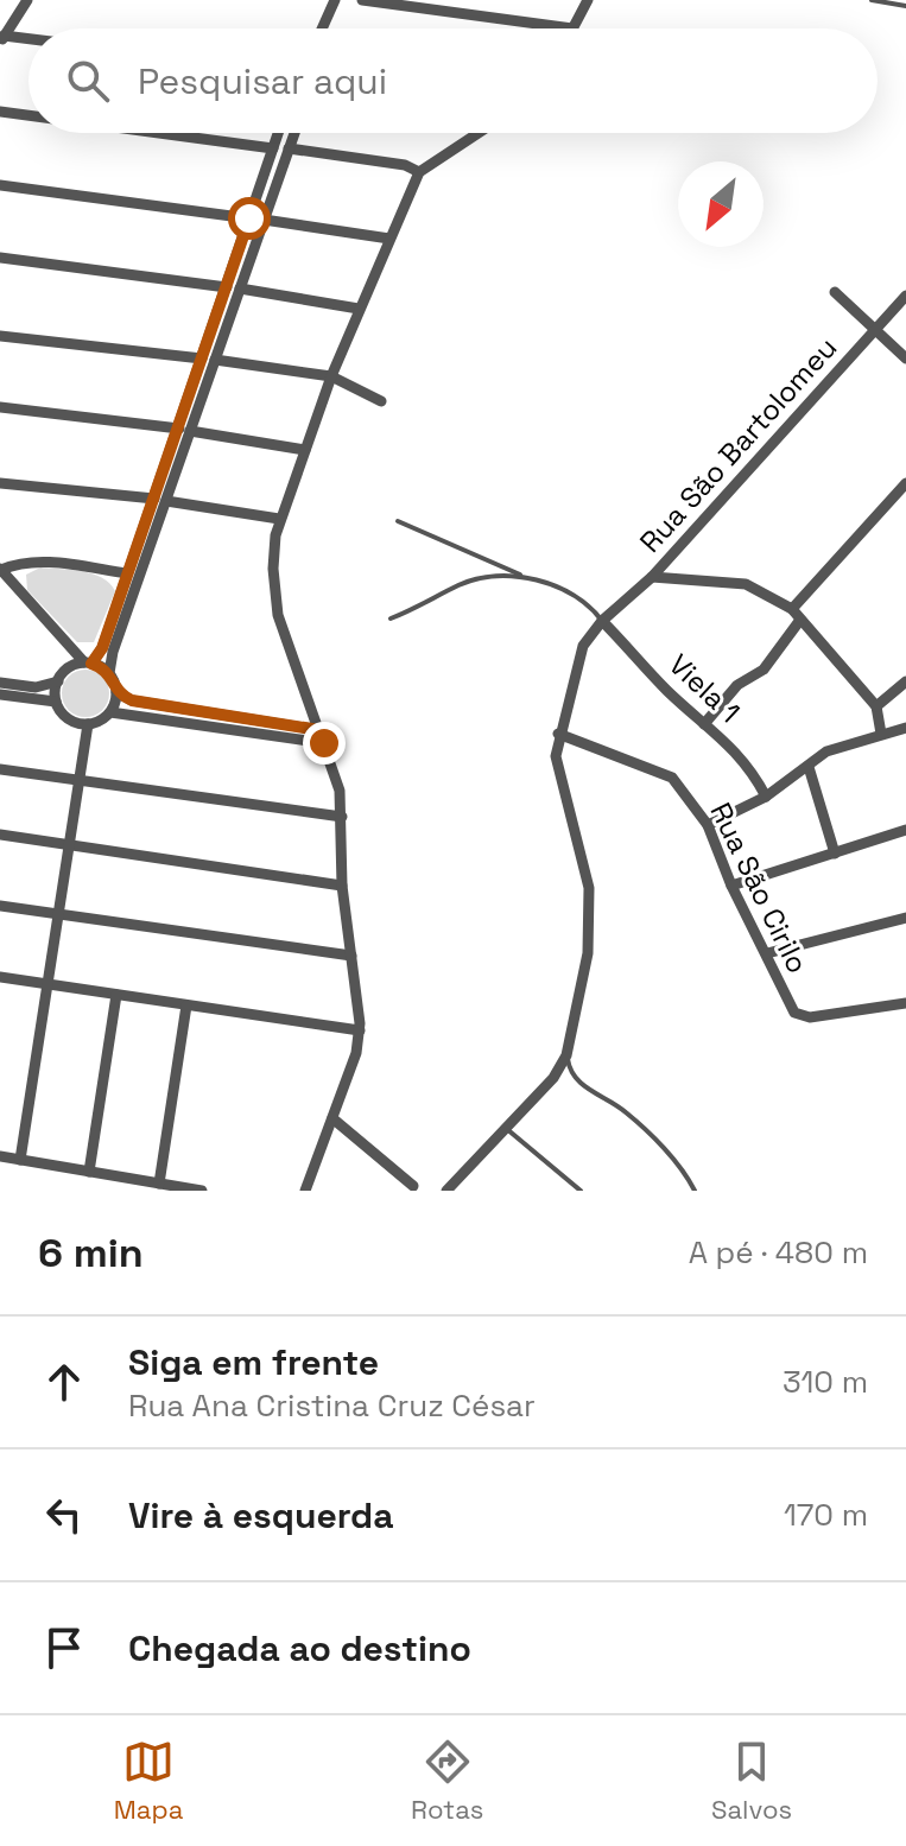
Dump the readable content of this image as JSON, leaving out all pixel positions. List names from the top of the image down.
{
  "streets": {
    "street": ["Rua São Bartolomeu", "Viela 1", "Rua São Cirilo"]
  },
  "crossings": [
    ["Rua São Bartolomeu", "Viela 1"]
  ],
  "north": "bottom left",
  "page": {
    "search": "Pesquisar aqui",
    "heading": ["6 min", "A pé · 480 m"],
    "list": [
      ["Siga em frente", "Rua Ana Cristina Cruz César", "310 m"],
      ["Vire à esquerda", "170 m"],
      "Chegada ao destino"
    ],
    "nav": ["Mapa", "Rotas", "Salvos"]
  }
}
